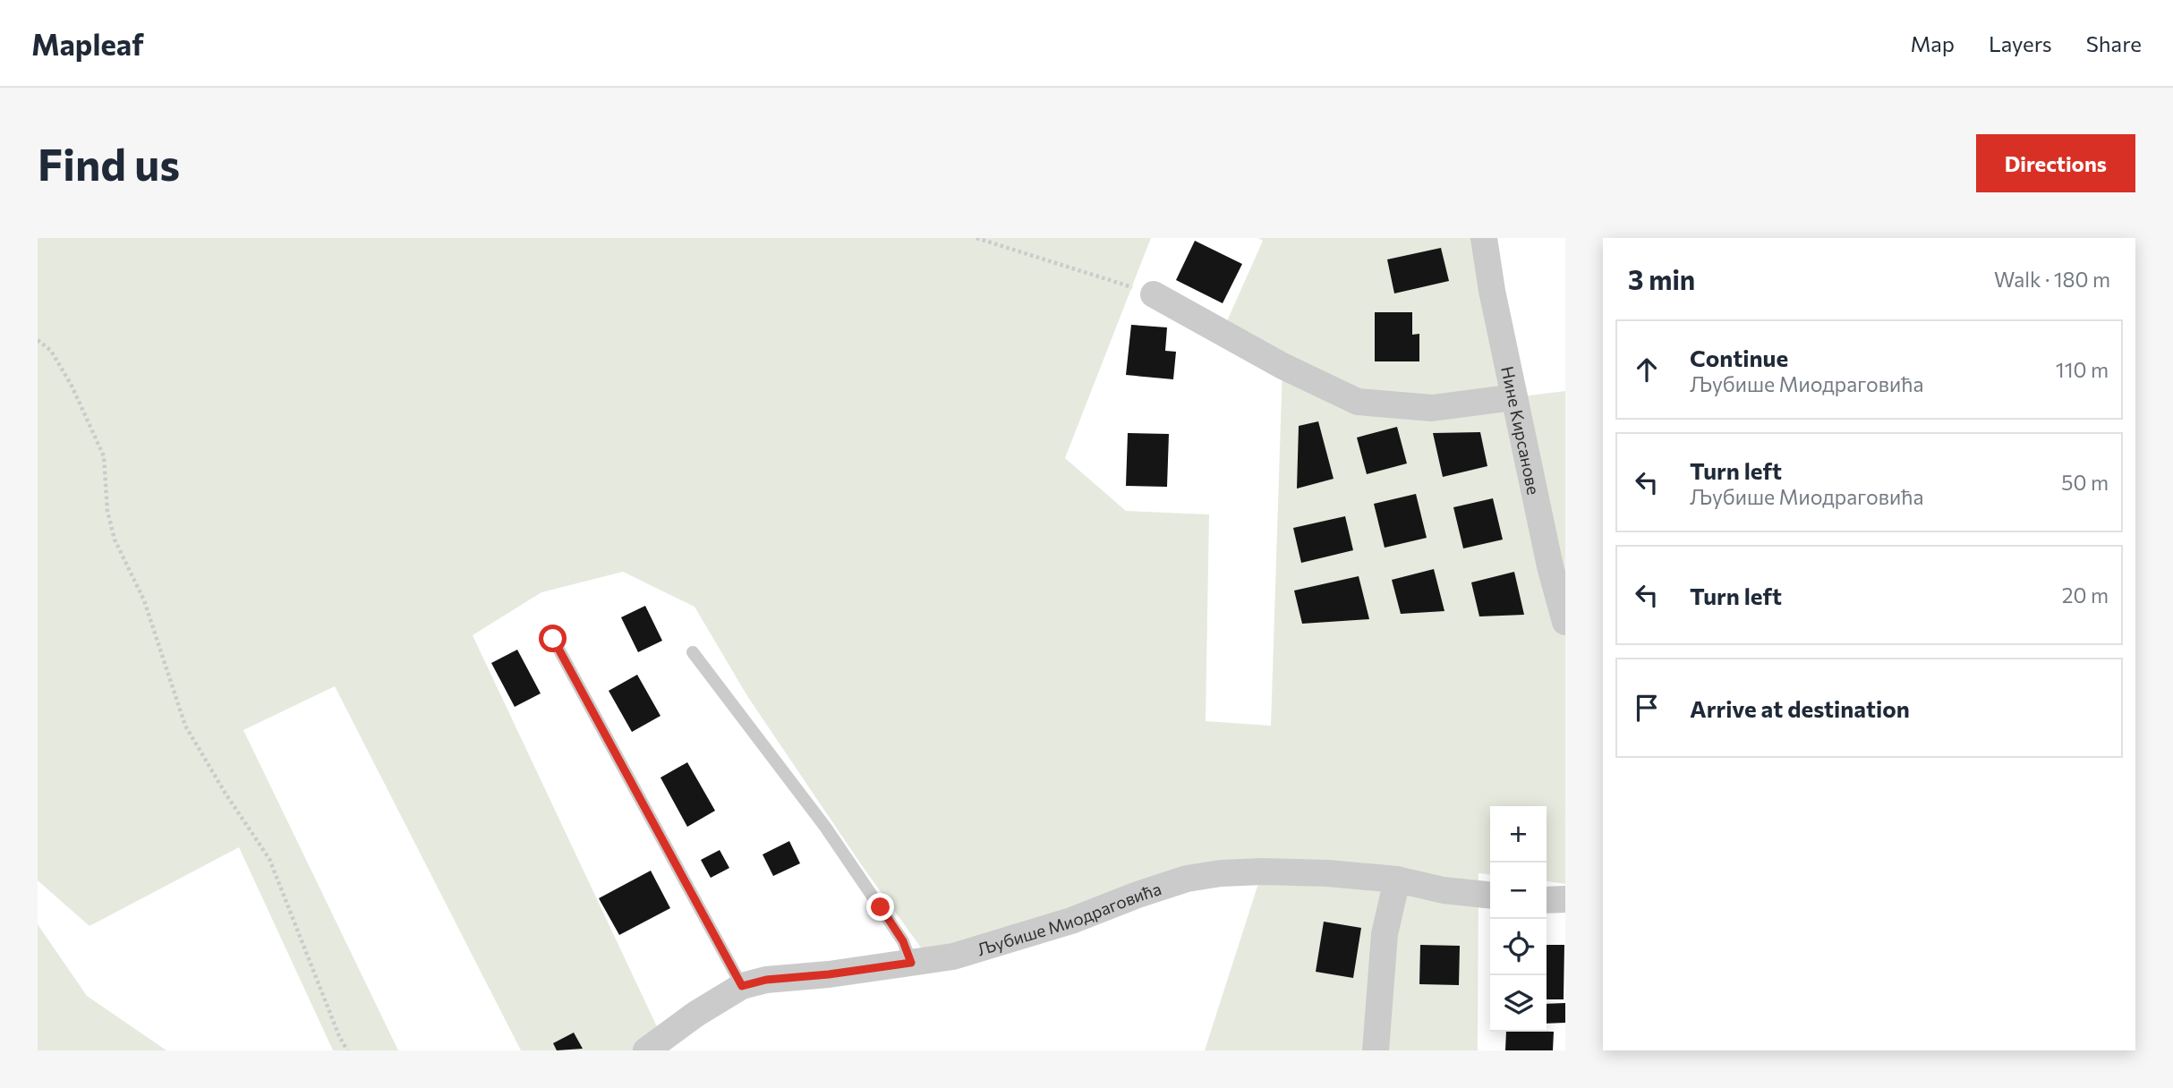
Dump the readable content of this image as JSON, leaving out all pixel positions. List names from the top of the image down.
{
  "streets": {
    "street": ["Нине Кирсанове", "Љубише Миодраговића"]
  },
  "page": {
    "header": "Mapleaf",
    "nav": ["Map", "Layers", "Share"],
    "buttons": "Directions",
    "title": "Find us",
    "heading": ["3 min", "Walk · 180 m"],
    "list": [
      ["Continue", "Љубише Миодраговића", "110 m"],
      ["Turn left", "Љубише Миодраговића", "50 m"],
      ["Turn left", "20 m"],
      "Arrive at destination"
    ],
    "map_buttons": ["+", "−"]
  }
}
